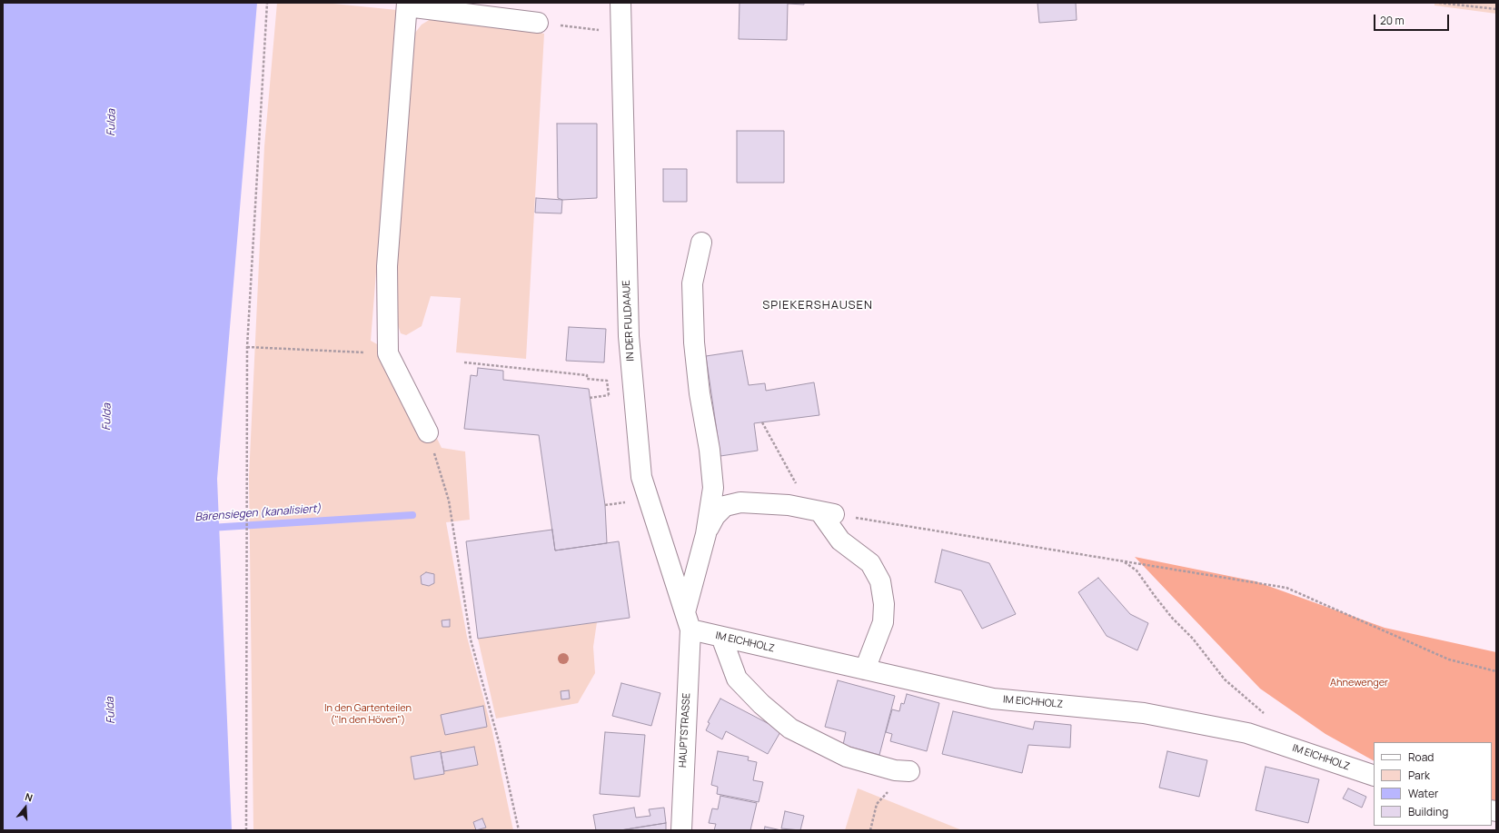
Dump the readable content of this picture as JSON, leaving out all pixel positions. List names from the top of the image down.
{
  "streets": {
    "street": ["IN DER FULDAAUE", "IM EICHHOLZ", "HAUPTSTRASSE"]
  },
  "crossings": [
    ["IN DER FULDAAUE", "IM EICHHOLZ"],
    ["IN DER FULDAAUE", "HAUPTSTRASSE"],
    ["IM EICHHOLZ", "HAUPTSTRASSE"]
  ],
  "districts": ["SPIEKERSHAUSEN"],
  "water": ["Fulda", "Bärensiegen (kanalisiert)"],
  "parks": ["Ahnewenger", "In den Gartenteilen (\"In den Höven\")"],
  "legend": [
    "Road",
    "Park",
    "Water",
    "Building"
  ],
  "scale_bar": "20 m",
  "north": "top"
}
